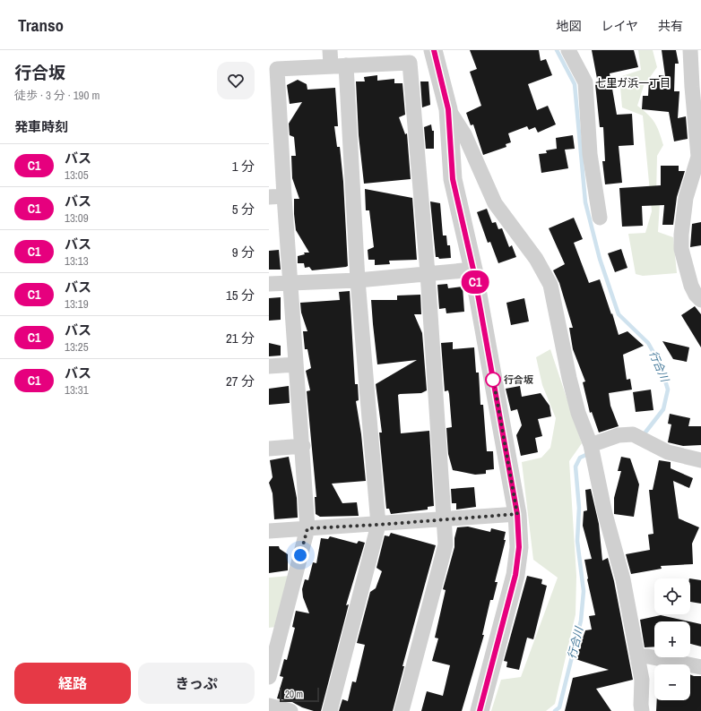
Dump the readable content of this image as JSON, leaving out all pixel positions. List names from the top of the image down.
{
  "districts": ["七里ガ浜一丁目"],
  "water": ["行合川"],
  "places": ["行合坂"],
  "lines": ["bus line C1"],
  "scale_bar": "20 m",
  "page": {
    "header": "Transo",
    "nav": ["地図", "レイヤ", "共有"],
    "heading": [
      ["行合坂", "徒歩 · 3 分 · 190 m"],
      "発車時刻"
    ],
    "on_map": "C1",
    "list": [
      {
        "mark": "C1",
        "name": "バス",
        "note": "13:05",
        "value": "1 分"
      },
      {
        "mark": "C1",
        "name": "バス",
        "note": "13:09",
        "value": "5 分"
      },
      {
        "mark": "C1",
        "name": "バス",
        "note": "13:13",
        "value": "9 分"
      },
      {
        "mark": "C1",
        "name": "バス",
        "note": "13:19",
        "value": "15 分"
      },
      {
        "mark": "C1",
        "name": "バス",
        "note": "13:25",
        "value": "21 分"
      },
      {
        "mark": "C1",
        "name": "バス",
        "note": "13:31",
        "value": "27 分"
      }
    ],
    "map_buttons": ["+", "−"],
    "buttons": ["経路", "きっぷ"],
    "scale": "20 m"
  }
}
